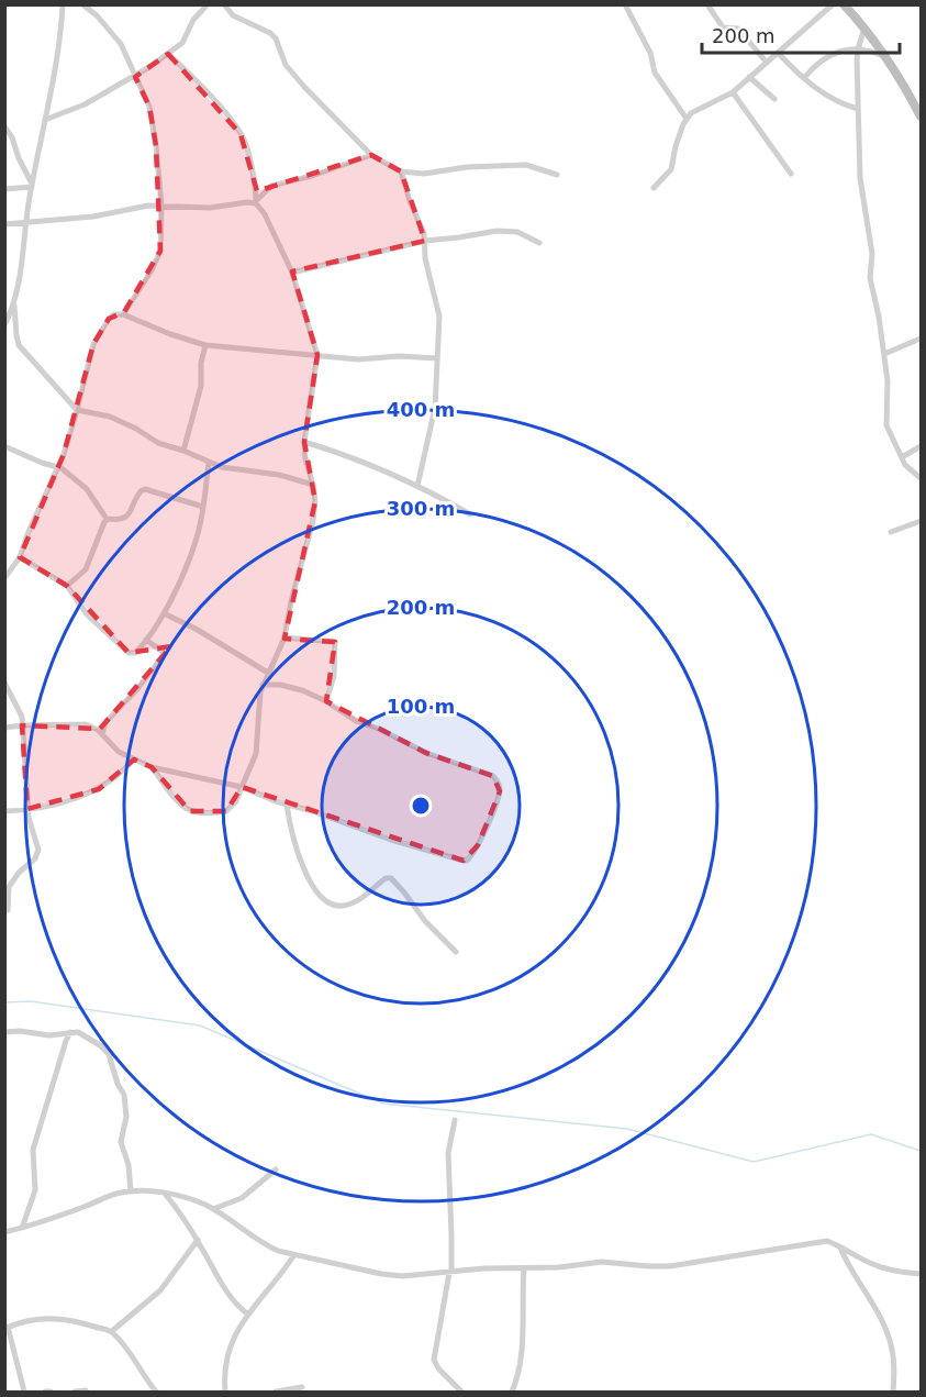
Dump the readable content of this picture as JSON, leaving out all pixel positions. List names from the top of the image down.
{
  "scale_bar": "200 m",
  "rings": [
    "400 m",
    "300 m",
    "200 m",
    "100 m"
  ]
}
